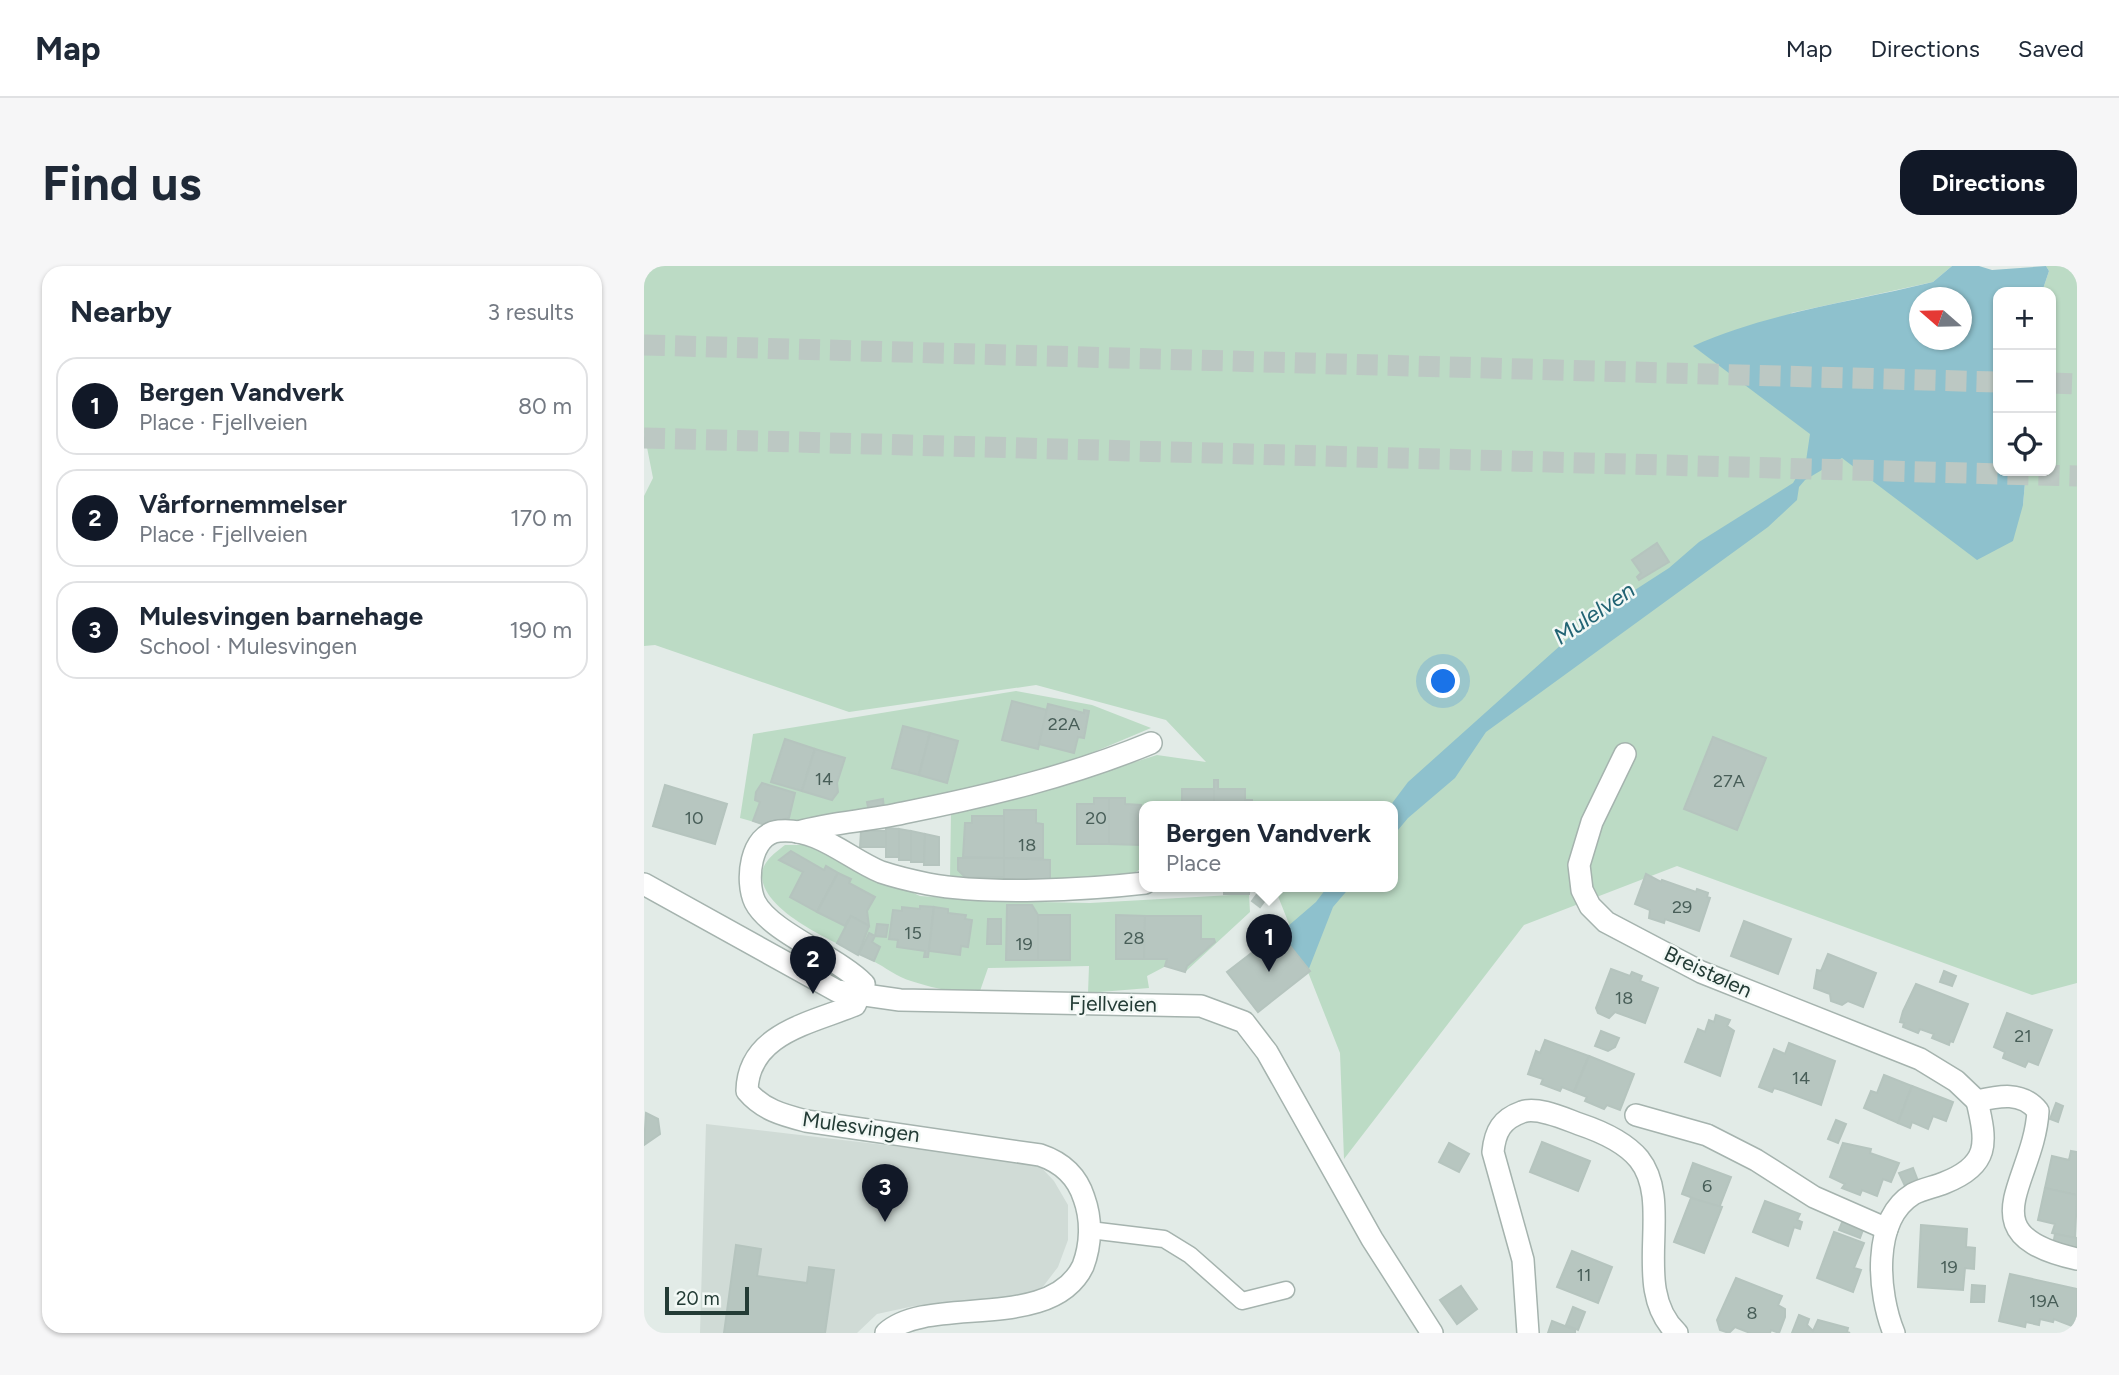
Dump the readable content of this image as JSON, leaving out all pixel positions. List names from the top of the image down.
{
  "streets": {
    "street": ["Breistølen", "Fjellveien", "Mulesvingen"]
  },
  "crossings": [
    ["Fjellveien", "Mulesvingen"]
  ],
  "water": ["Mulelven"],
  "house_numbers": [
    "22A",
    "14",
    "27A",
    "10",
    "20",
    "18",
    "29",
    "15",
    "28",
    "19",
    "18",
    "21",
    "14",
    "6",
    "19",
    "11",
    "19A",
    "8"
  ],
  "scale_bar": "20 m",
  "north": "left",
  "page": {
    "header": "Map",
    "nav": ["Map", "Directions", "Saved"],
    "buttons": "Directions",
    "title": "Find us",
    "heading": ["Nearby", "3 results"],
    "map_buttons": ["+", "−"],
    "list": [
      {
        "mark": "1",
        "name": "Bergen Vandverk",
        "note": "Place · Fjellveien",
        "value": "80 m"
      },
      {
        "mark": "2",
        "name": "Vårfornemmelser",
        "note": "Place · Fjellveien",
        "value": "170 m"
      },
      {
        "mark": "3",
        "name": "Mulesvingen barnehage",
        "note": "School · Mulesvingen",
        "value": "190 m"
      }
    ],
    "popup": ["Bergen Vandverk", "Place"],
    "pins": ["1", "2", "3"],
    "scale": "20 m"
  }
}
